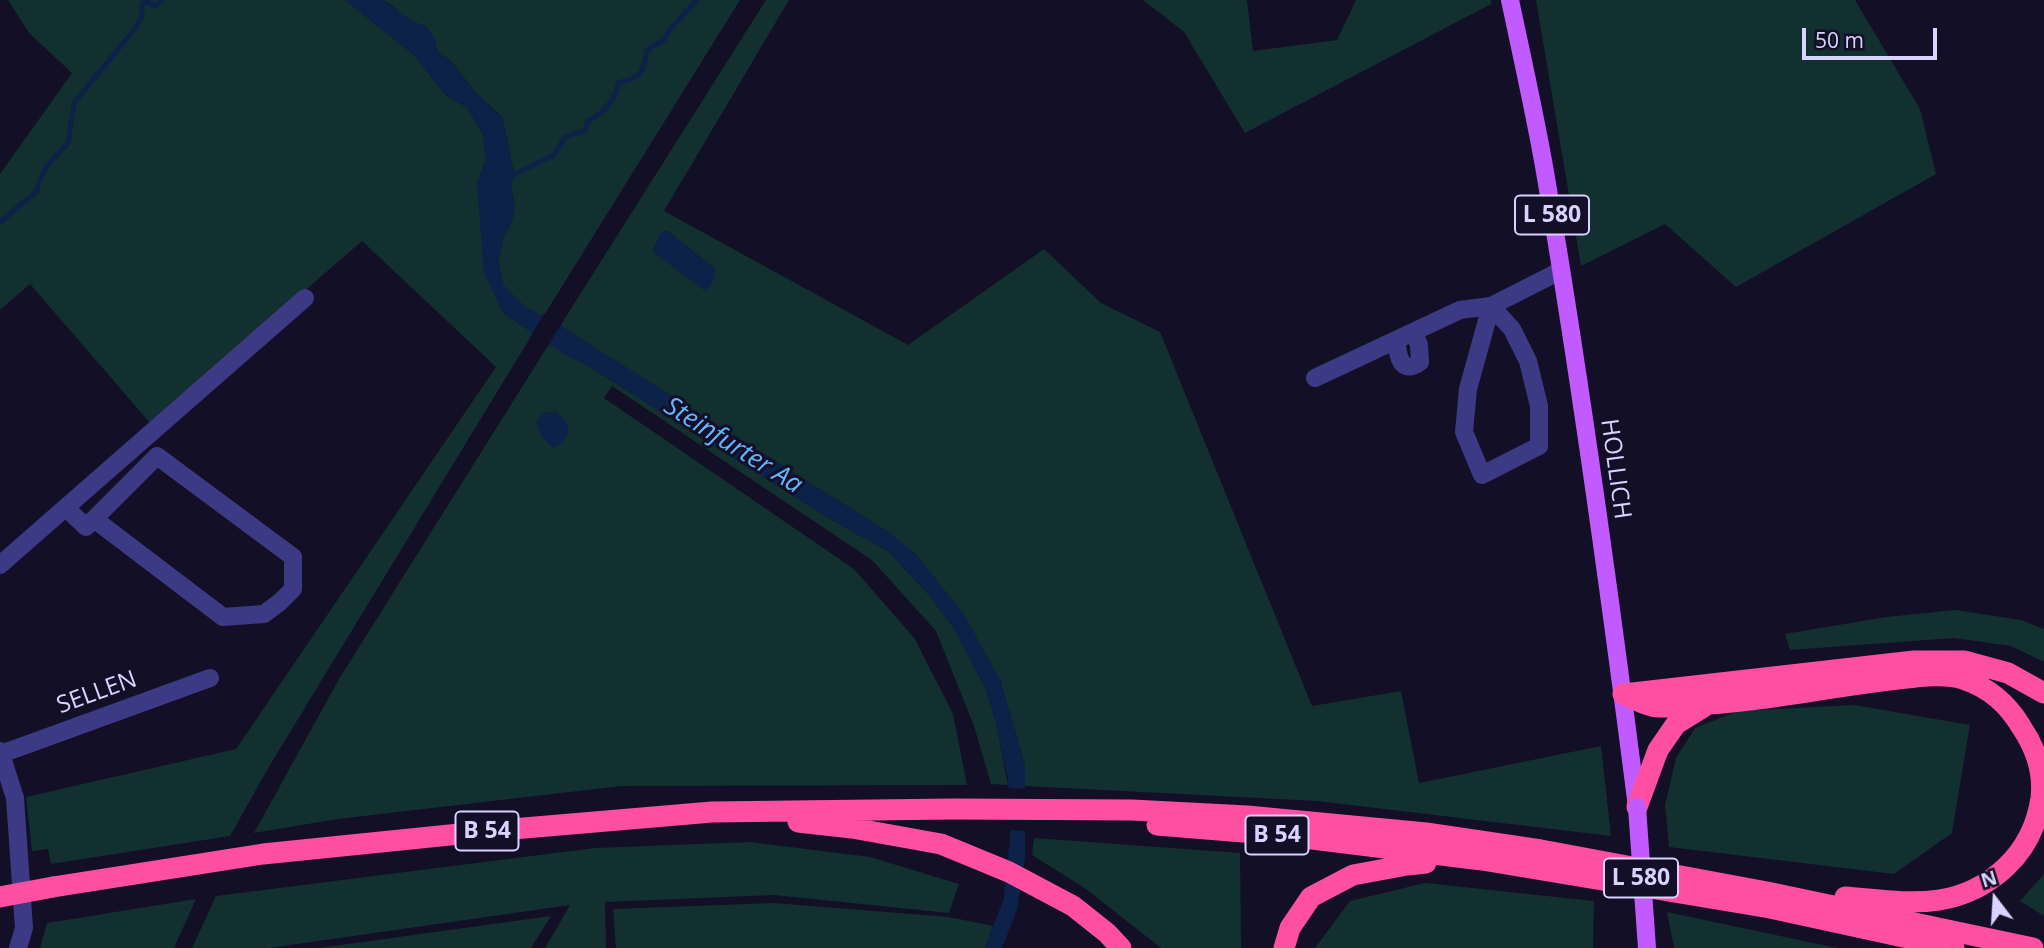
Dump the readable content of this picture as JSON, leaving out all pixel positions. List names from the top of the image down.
{
  "streets": {
    "highway": ["B 54"],
    "main road": ["L 580", "HOLLICH"],
    "street": ["SELLEN"]
  },
  "water": ["Steinfurter Aa"],
  "scale_bar": "50 m",
  "north": "top"
}
